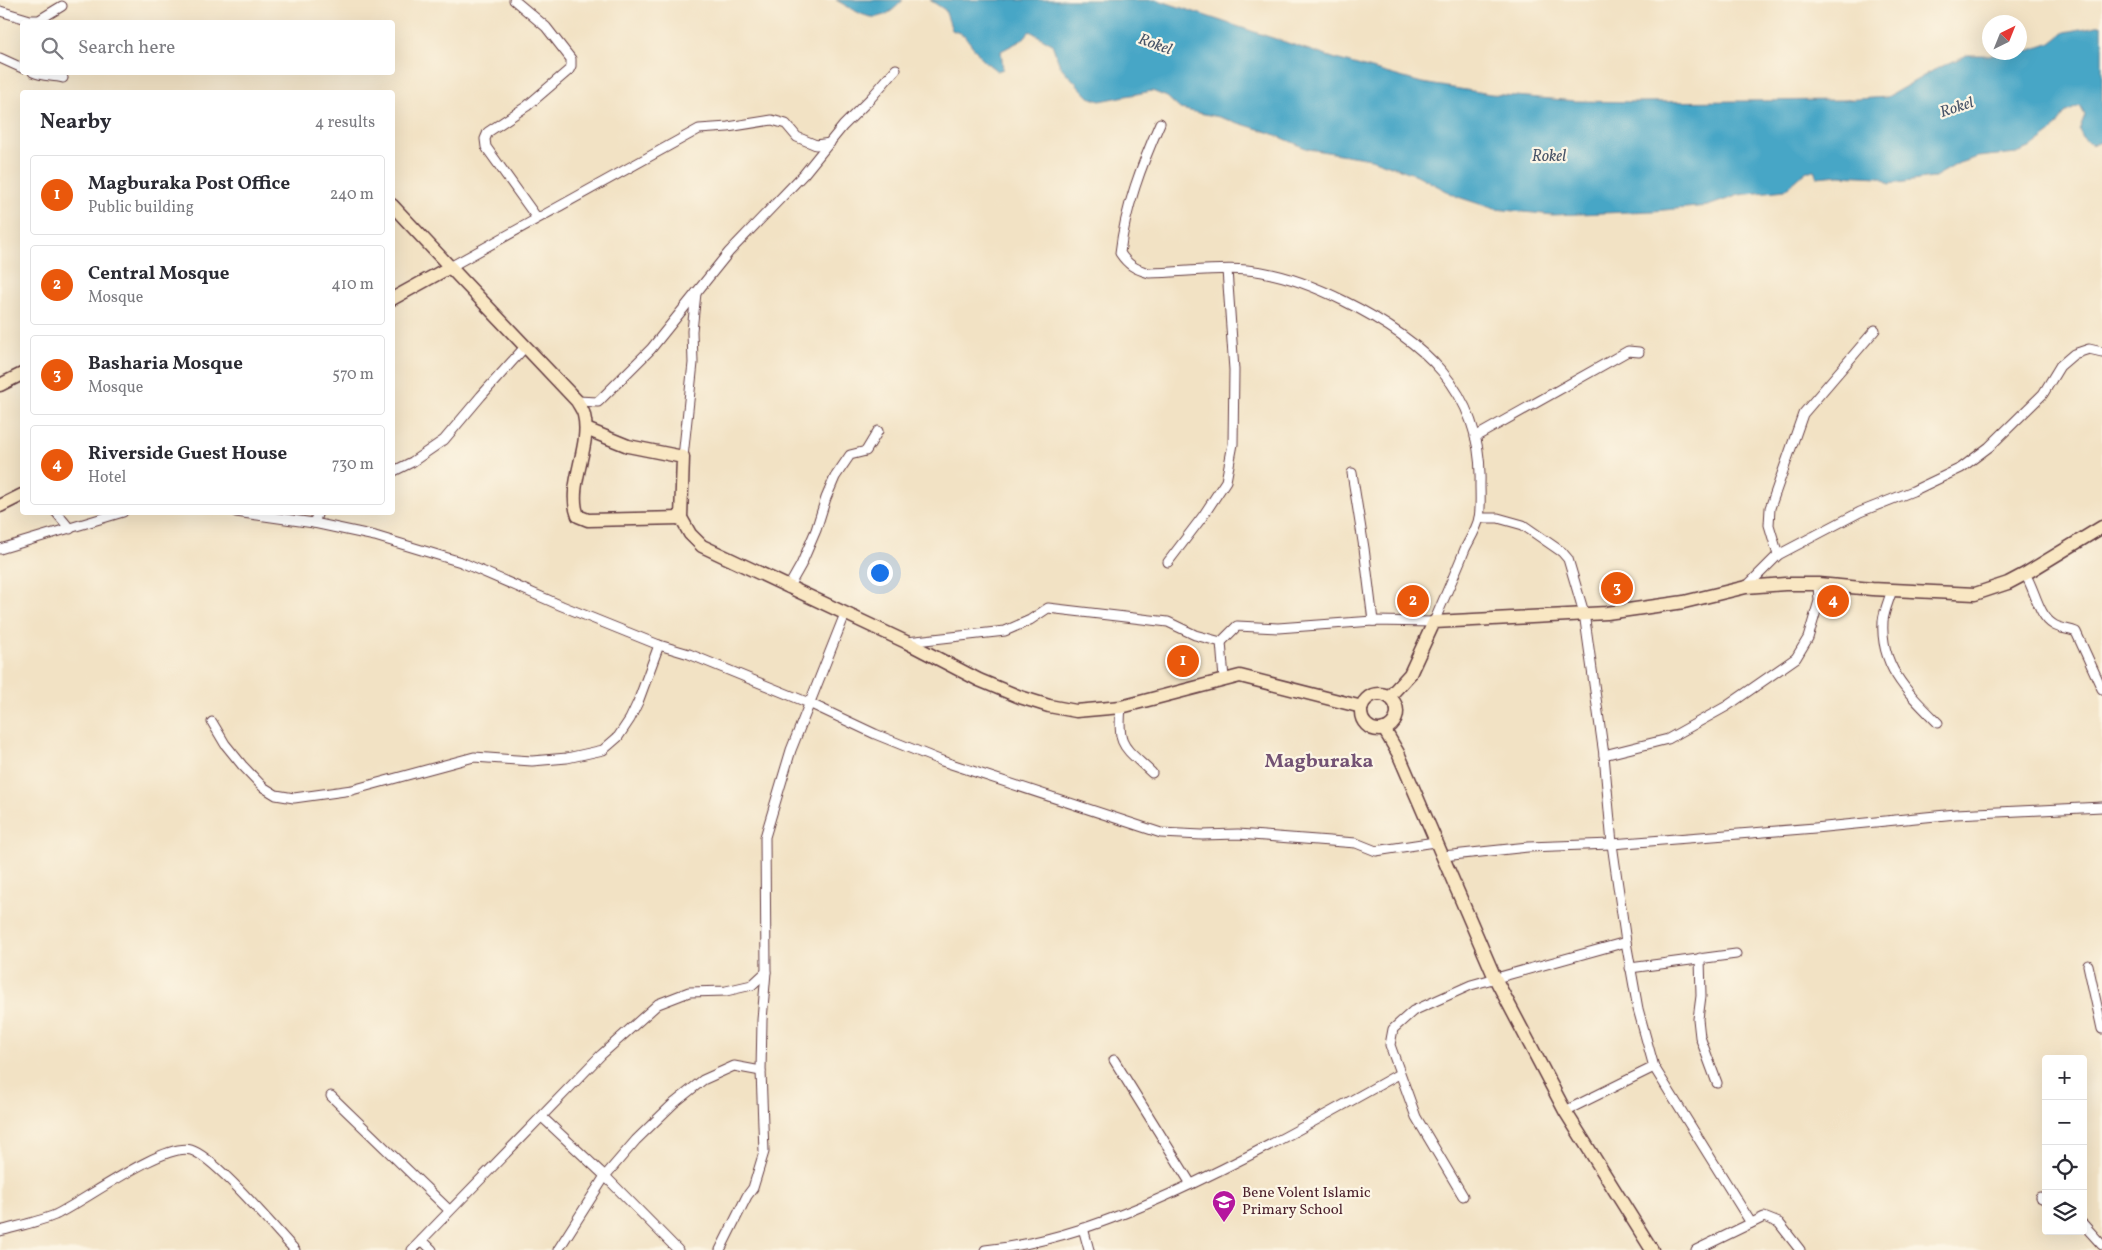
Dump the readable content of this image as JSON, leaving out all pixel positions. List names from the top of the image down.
{
  "districts": ["Magburaka"],
  "water": ["Rokel"],
  "places": {
    "school or university": ["Bene Volent Islamic Primary School"]
  },
  "north": "top right",
  "page": {
    "search": "Search here",
    "heading": ["Nearby", "4 results"],
    "list": [
      {
        "mark": "1",
        "name": "Magburaka Post Office",
        "note": "Public building",
        "value": "240 m"
      },
      {
        "mark": "2",
        "name": "Central Mosque",
        "note": "Mosque",
        "value": "410 m"
      },
      {
        "mark": "3",
        "name": "Basharia Mosque",
        "note": "Mosque",
        "value": "570 m"
      },
      {
        "mark": "4",
        "name": "Riverside Guest House",
        "note": "Hotel",
        "value": "730 m"
      }
    ],
    "pins": [
      "3",
      "2",
      "4",
      "1"
    ],
    "map_buttons": ["+", "−"]
  }
}
